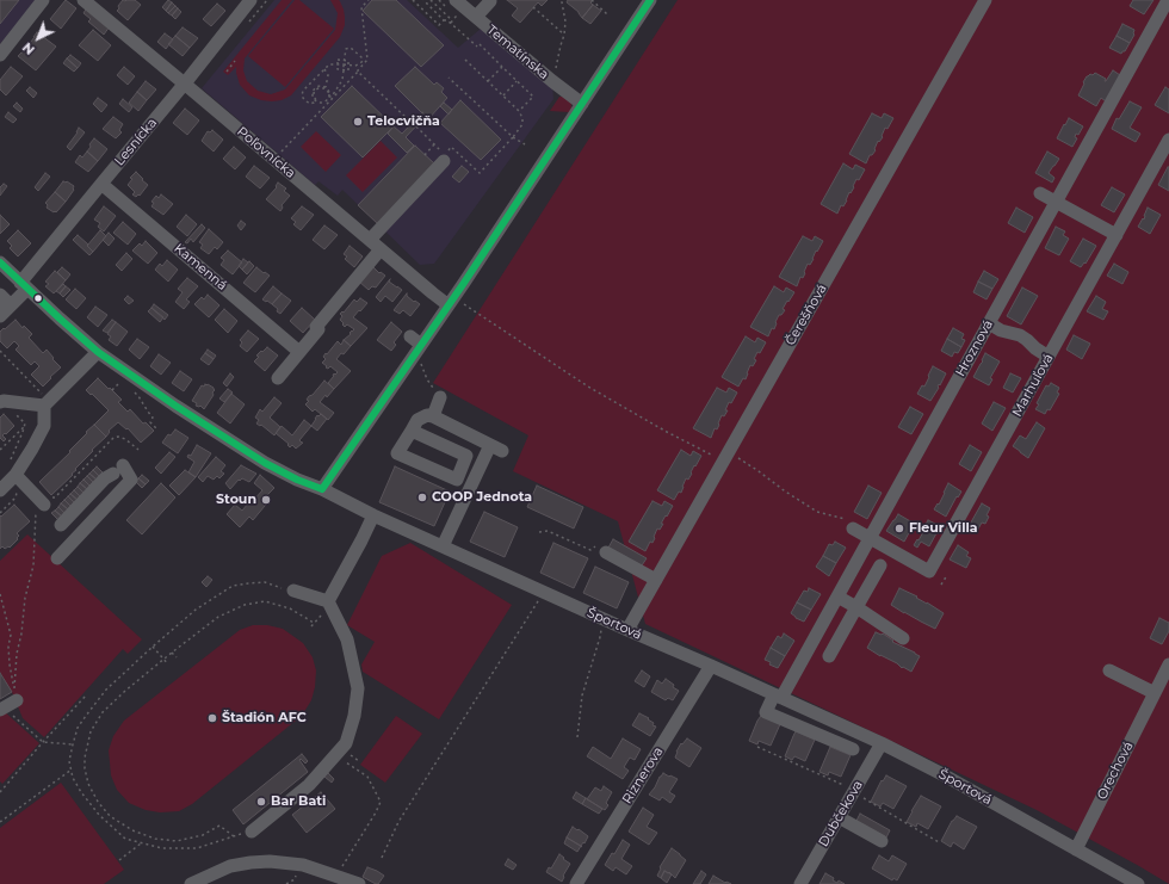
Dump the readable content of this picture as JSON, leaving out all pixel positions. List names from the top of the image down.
{
  "streets": {
    "street": [
      "Tematínska",
      "Lesnícka",
      "Poľovnícka",
      "Kamenná",
      "Čerešňová",
      "Hroznová",
      "Marhuľová",
      "Športová",
      "Orechová",
      "Riznerova",
      "Dubčekova"
    ]
  },
  "crossings": [
    ["Lesnícka", "Poľovnícka"],
    ["Lesnícka", "Kamenná"],
    ["Lesnícka", "Športová"],
    ["Čerešňová", "Športová"],
    ["Hroznová", "Marhuľová"],
    ["Hroznová", "Športová"],
    ["Športová", "Orechová"],
    ["Športová", "Riznerova"],
    ["Športová", "Dubčekova"]
  ],
  "places": [
    "Telocvičňa",
    "COOP Jednota",
    "Stoun",
    "Fleur Villa",
    "Štadión AFC",
    "Bar Bati"
  ],
  "north": "bottom left"
}
